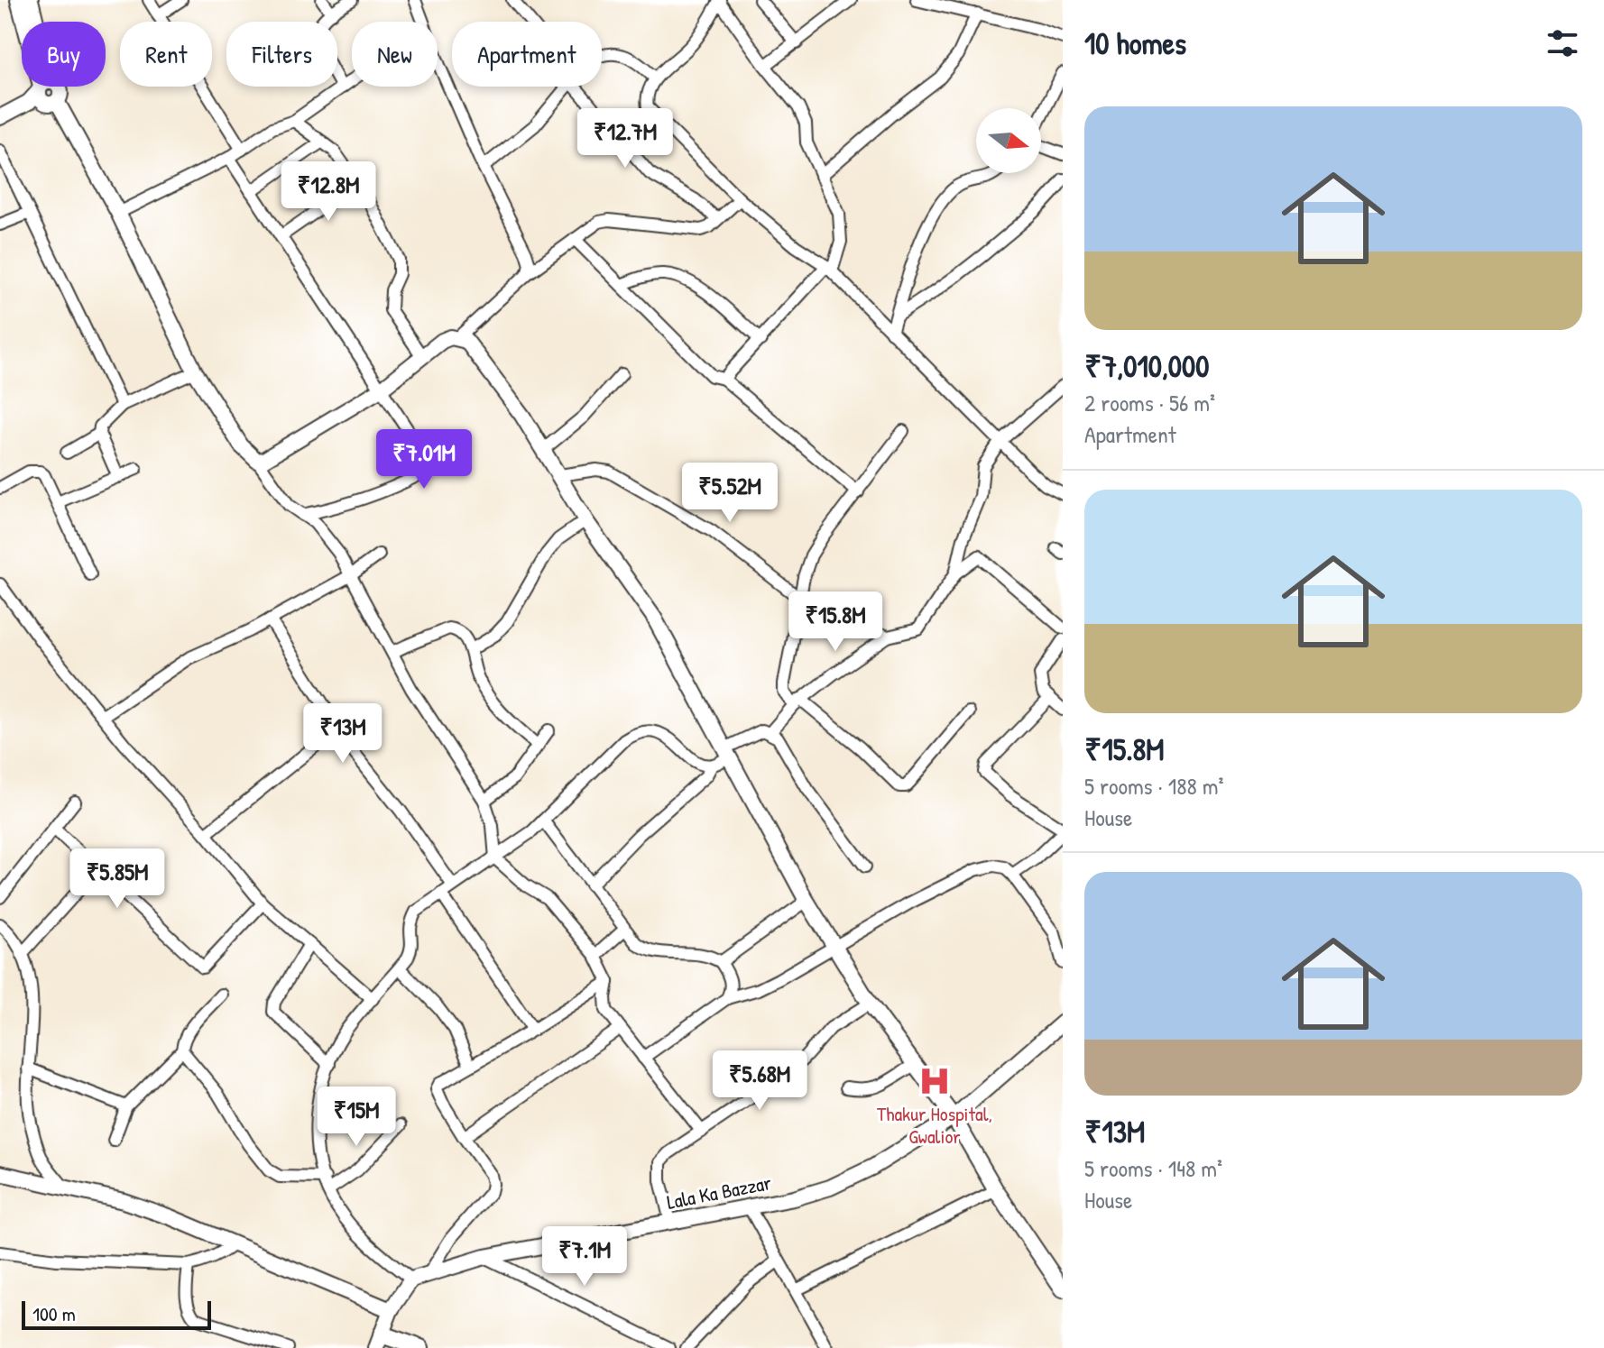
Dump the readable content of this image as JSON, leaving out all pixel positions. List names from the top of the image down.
{
  "streets": {
    "street": ["Lala Ka Bazzar"]
  },
  "places": {
    "hospital": ["Thakur Hospital, Gwalior"]
  },
  "scale_bar": "100 m",
  "north": "right",
  "page": {
    "heading": "10 homes",
    "chip": [
      "Buy",
      "Rent",
      "Filters",
      "New",
      "Apartment"
    ],
    "list": [
      {
        "name": "₹7,010,000",
        "note": "2 rooms · 56 m² · Apartment"
      },
      {
        "name": "₹15.8M",
        "note": "5 rooms · 188 m² · House"
      },
      {
        "name": "₹13M",
        "note": "5 rooms · 148 m² · House"
      }
    ],
    "price": [
      "₹12.7M",
      "₹12.8M",
      "₹7.01M",
      "₹5.52M",
      "₹15.8M",
      "₹13M",
      "₹5.85M",
      "₹5.68M",
      "₹15M",
      "₹7.1M"
    ],
    "scale": "100 m"
  }
}
